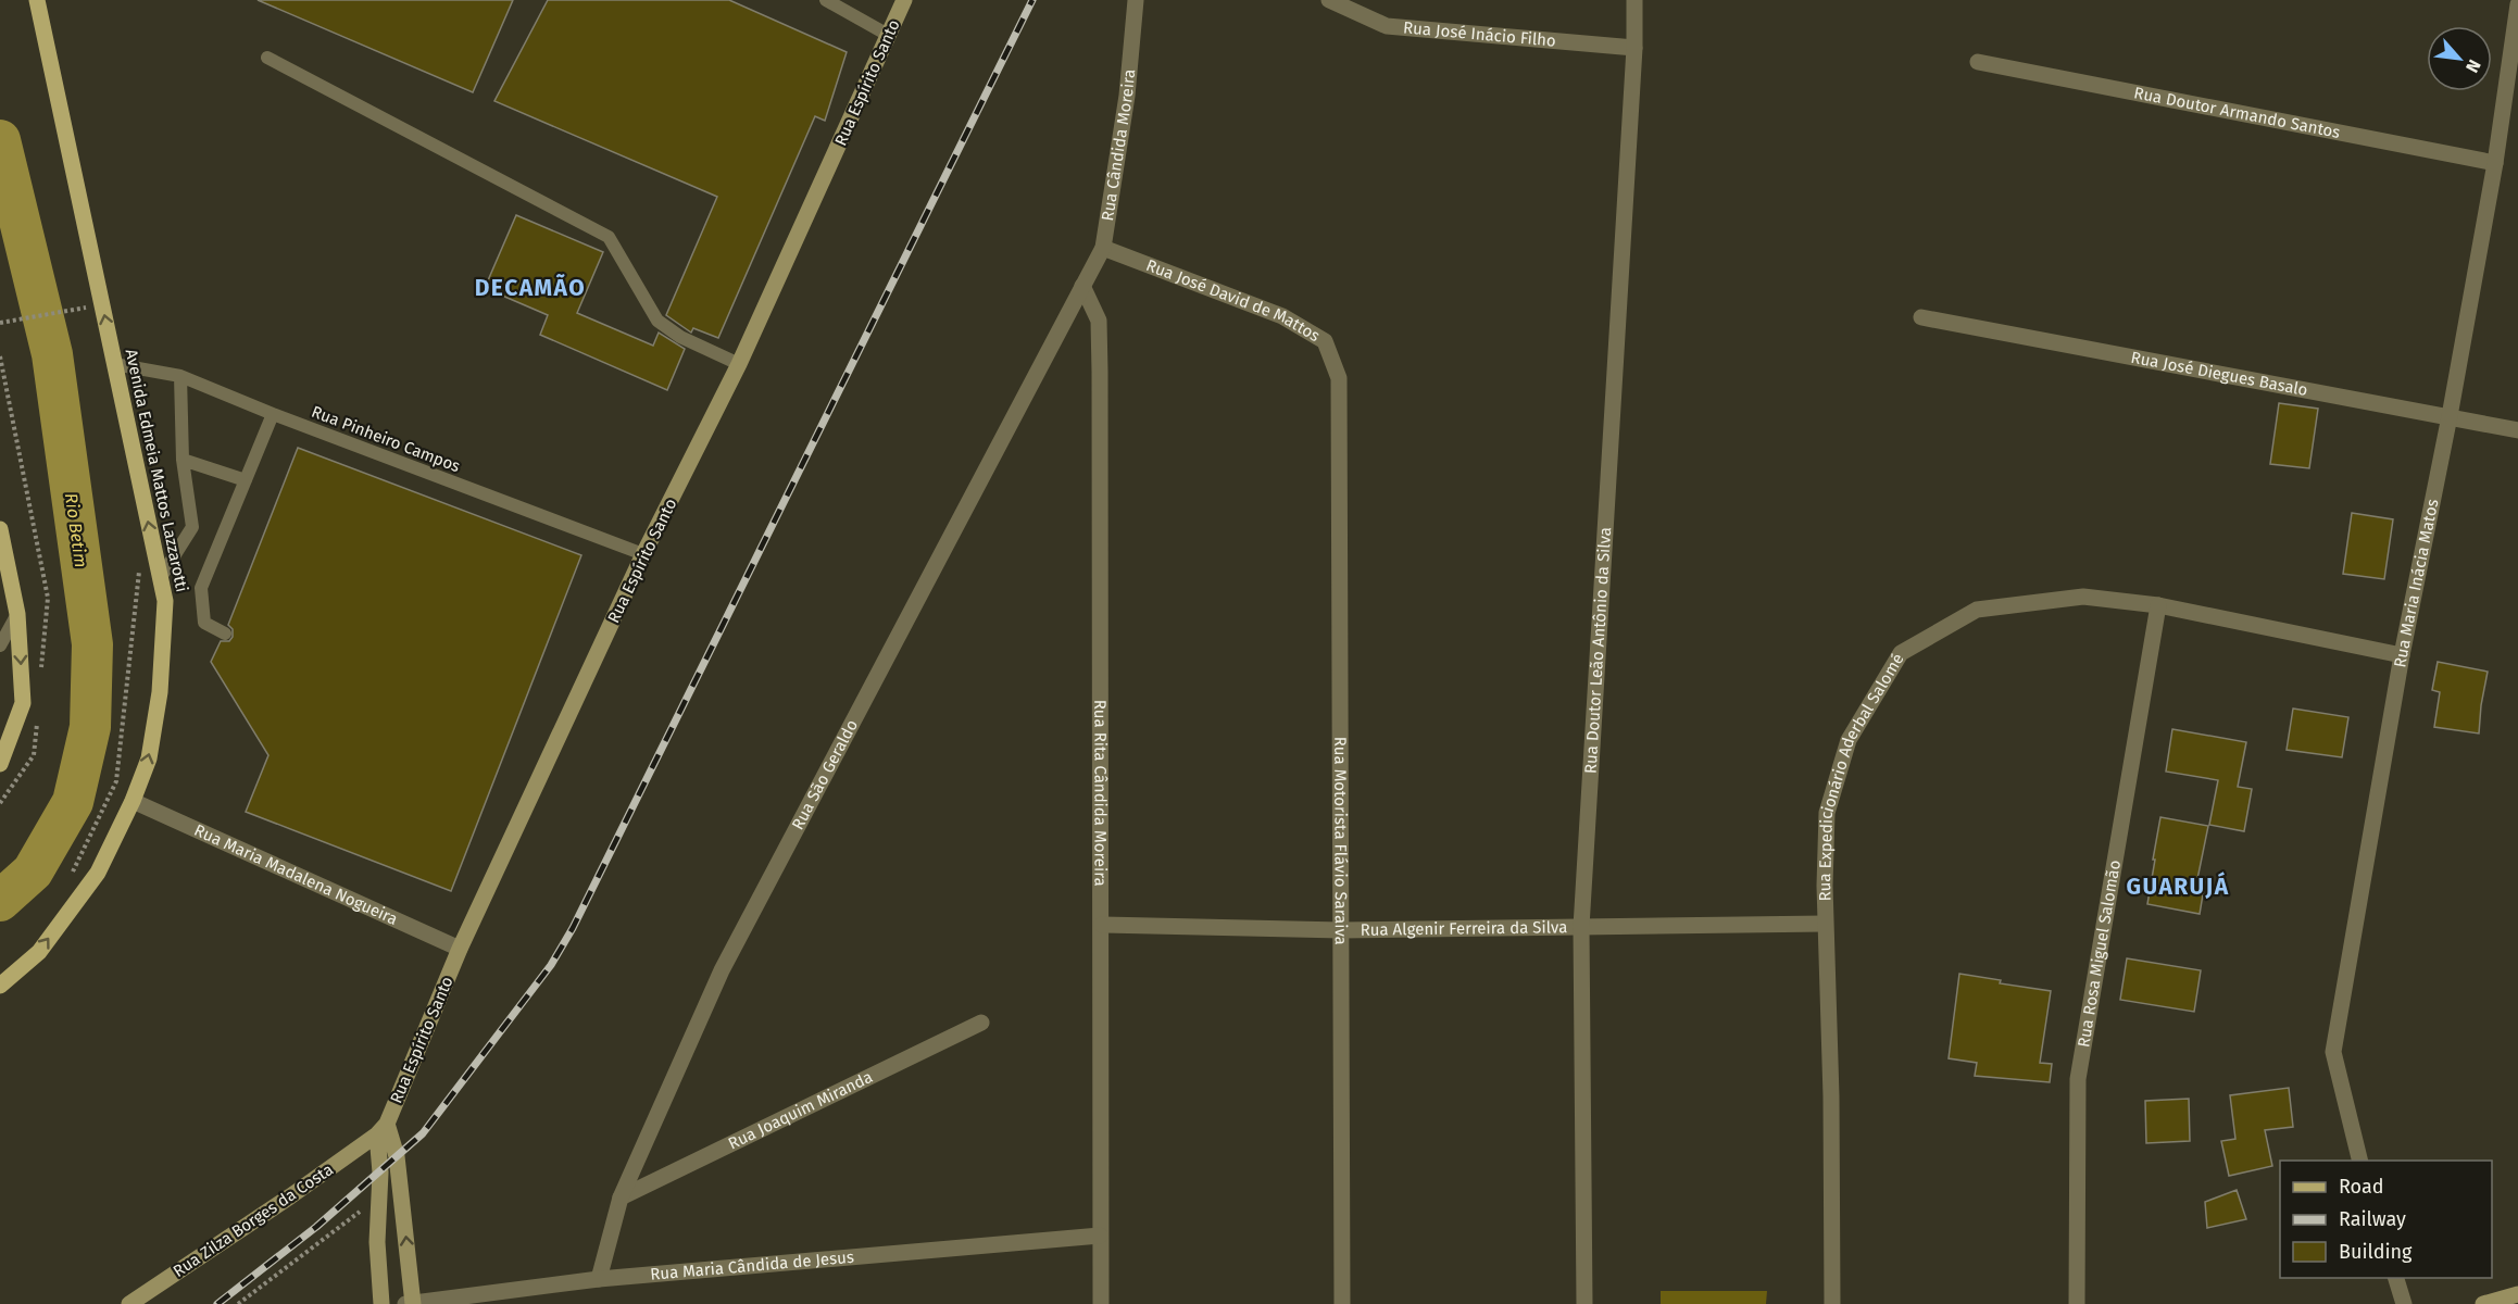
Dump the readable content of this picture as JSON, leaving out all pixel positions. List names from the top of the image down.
{
  "streets": {
    "main road": ["Avenida Edmeia Mattos Lazzarotti"],
    "street": [
      "Rua José Inácio Filho",
      "Rua Espírito Santo",
      "Rua Doutor Armando Santos",
      "Rua Cândida Moreira",
      "Rua José David de Mattos",
      "Rua José Diegues Basalo",
      "Rua Maria Inácia Matos",
      "Rua Doutor Leão Antônio da Silva",
      "Rua São Geraldo",
      "Rua Expedicionário Aderbal Salomé",
      "Rua Rita Cândida Moreira",
      "Rua Motorista Flávio Saraiva",
      "Rua Maria Madalena Nogueira",
      "Rua Algenir Ferreira da Silva",
      "Rua Rosa Miguel Salomão",
      "Rua Joaquim Miranda",
      "Rua Zilza Borges da Costa",
      "Rua Maria Cândida de Jesus"
    ],
    "lane": ["Rua Pinheiro Campos"]
  },
  "crossings": [
    ["Rua José Inácio Filho", "Rua Doutor Leão Antônio da Silva"],
    ["Rua Espírito Santo", "Rua Pinheiro Campos"],
    ["Rua Espírito Santo", "Rua Maria Madalena Nogueira"],
    ["Rua Espírito Santo", "Rua Zilza Borges da Costa"],
    ["Rua Doutor Armando Santos", "Rua Maria Inácia Matos"],
    ["Rua Cândida Moreira", "Rua José David de Mattos"],
    ["Rua Cândida Moreira", "Rua São Geraldo"],
    ["Rua Cândida Moreira", "Rua Rita Cândida Moreira"],
    ["Rua José David de Mattos", "Rua Motorista Flávio Saraiva"],
    ["Rua José Diegues Basalo", "Rua Maria Inácia Matos"],
    ["Rua Pinheiro Campos", "Avenida Edmeia Mattos Lazzarotti"],
    ["Avenida Edmeia Mattos Lazzarotti", "Rua Maria Madalena Nogueira"],
    ["Rua Maria Inácia Matos", "Rua Expedicionário Aderbal Salomé"],
    ["Rua Doutor Leão Antônio da Silva", "Rua Algenir Ferreira da Silva"],
    ["Rua São Geraldo", "Rua Rita Cândida Moreira"],
    ["Rua São Geraldo", "Rua Joaquim Miranda"],
    ["Rua São Geraldo", "Rua Maria Cândida de Jesus"],
    ["Rua Expedicionário Aderbal Salomé", "Rua Algenir Ferreira da Silva"],
    ["Rua Expedicionário Aderbal Salomé", "Rua Rosa Miguel Salomão"],
    ["Rua Rita Cândida Moreira", "Rua Algenir Ferreira da Silva"],
    ["Rua Rita Cândida Moreira", "Rua Maria Cândida de Jesus"],
    ["Rua Motorista Flávio Saraiva", "Rua Algenir Ferreira da Silva"]
  ],
  "one_way": ["Avenida Edmeia Mattos Lazzarotti"],
  "districts": ["DECAMÃO", "GUARUJÁ"],
  "water": ["Rio Betim"],
  "legend": ["Road", "Railway", "Building"],
  "north": "bottom right"
}
